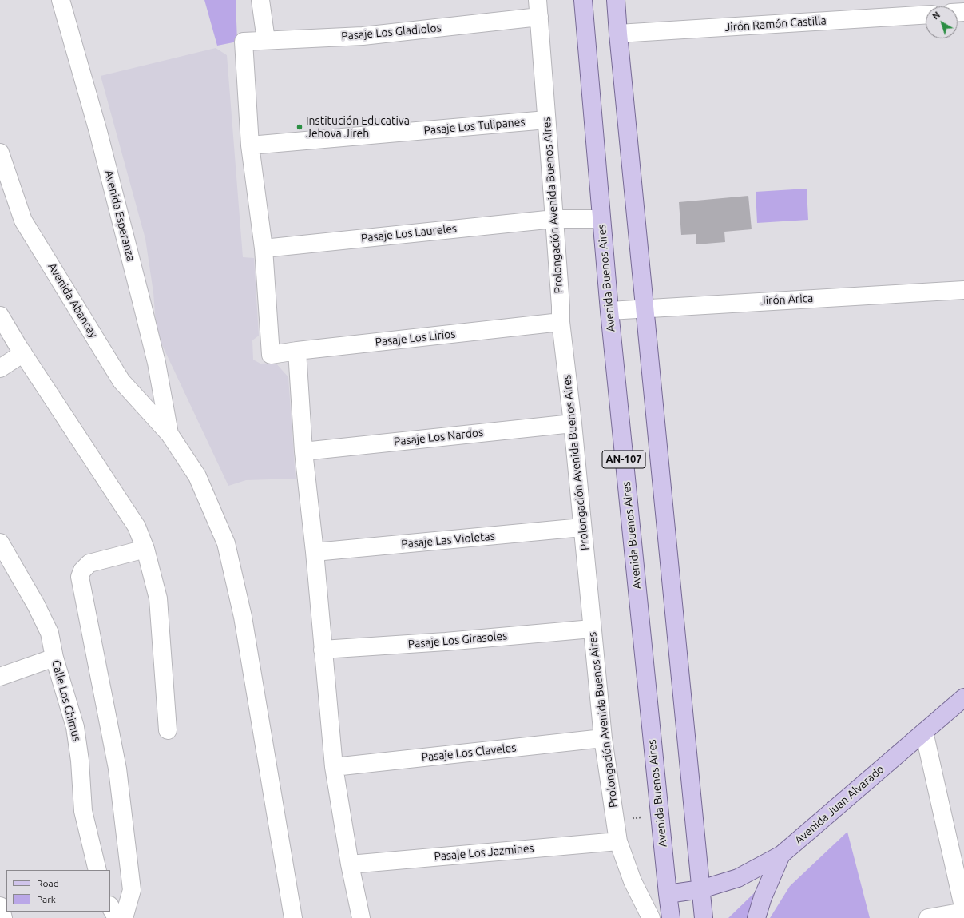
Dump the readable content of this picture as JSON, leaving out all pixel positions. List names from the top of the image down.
{
  "streets": {
    "main road": ["Avenida Buenos Aires", "AN-107", "Avenida Juan Alvarado"],
    "street": [
      "Jirón Ramón Castilla",
      "Pasaje Los Gladiolos",
      "Pasaje Los Tulipanes",
      "Prolongación Avenida Buenos Aires",
      "Avenida Esperanza",
      "Pasaje Los Laureles",
      "Jirón Arica",
      "Avenida Abancay",
      "Pasaje Los Lirios",
      "Pasaje Los Nardos",
      "Pasaje Las Violetas",
      "Pasaje Los Girasoles",
      "Calle Los Chimus",
      "Pasaje Los Claveles",
      "Pasaje Los Jazmines"
    ]
  },
  "crossings": [
    ["Jirón Ramón Castilla", "AN-107"],
    ["Pasaje Los Gladiolos", "Pasaje Los Tulipanes"],
    ["Pasaje Los Gladiolos", "Prolongación Avenida Buenos Aires"],
    ["Pasaje Los Tulipanes", "Prolongación Avenida Buenos Aires"],
    ["Prolongación Avenida Buenos Aires", "Pasaje Los Laureles"],
    ["Prolongación Avenida Buenos Aires", "Pasaje Los Lirios"],
    ["Prolongación Avenida Buenos Aires", "Pasaje Los Nardos"],
    ["Prolongación Avenida Buenos Aires", "Pasaje Las Violetas"],
    ["Prolongación Avenida Buenos Aires", "Pasaje Los Girasoles"],
    ["Prolongación Avenida Buenos Aires", "Pasaje Los Claveles"],
    ["Prolongación Avenida Buenos Aires", "Pasaje Los Jazmines"],
    ["Avenida Esperanza", "Avenida Abancay"],
    ["Pasaje Los Laureles", "Avenida Buenos Aires"],
    ["Pasaje Los Laureles", "Pasaje Los Lirios"],
    ["Avenida Buenos Aires", "Jirón Arica"],
    ["Avenida Buenos Aires", "Avenida Juan Alvarado"],
    ["Jirón Arica", "AN-107"],
    ["AN-107", "Avenida Juan Alvarado"]
  ],
  "places": ["Institución Educativa Jehova Jireh"],
  "legend": ["Road", "Park"],
  "north": "top left"
}
